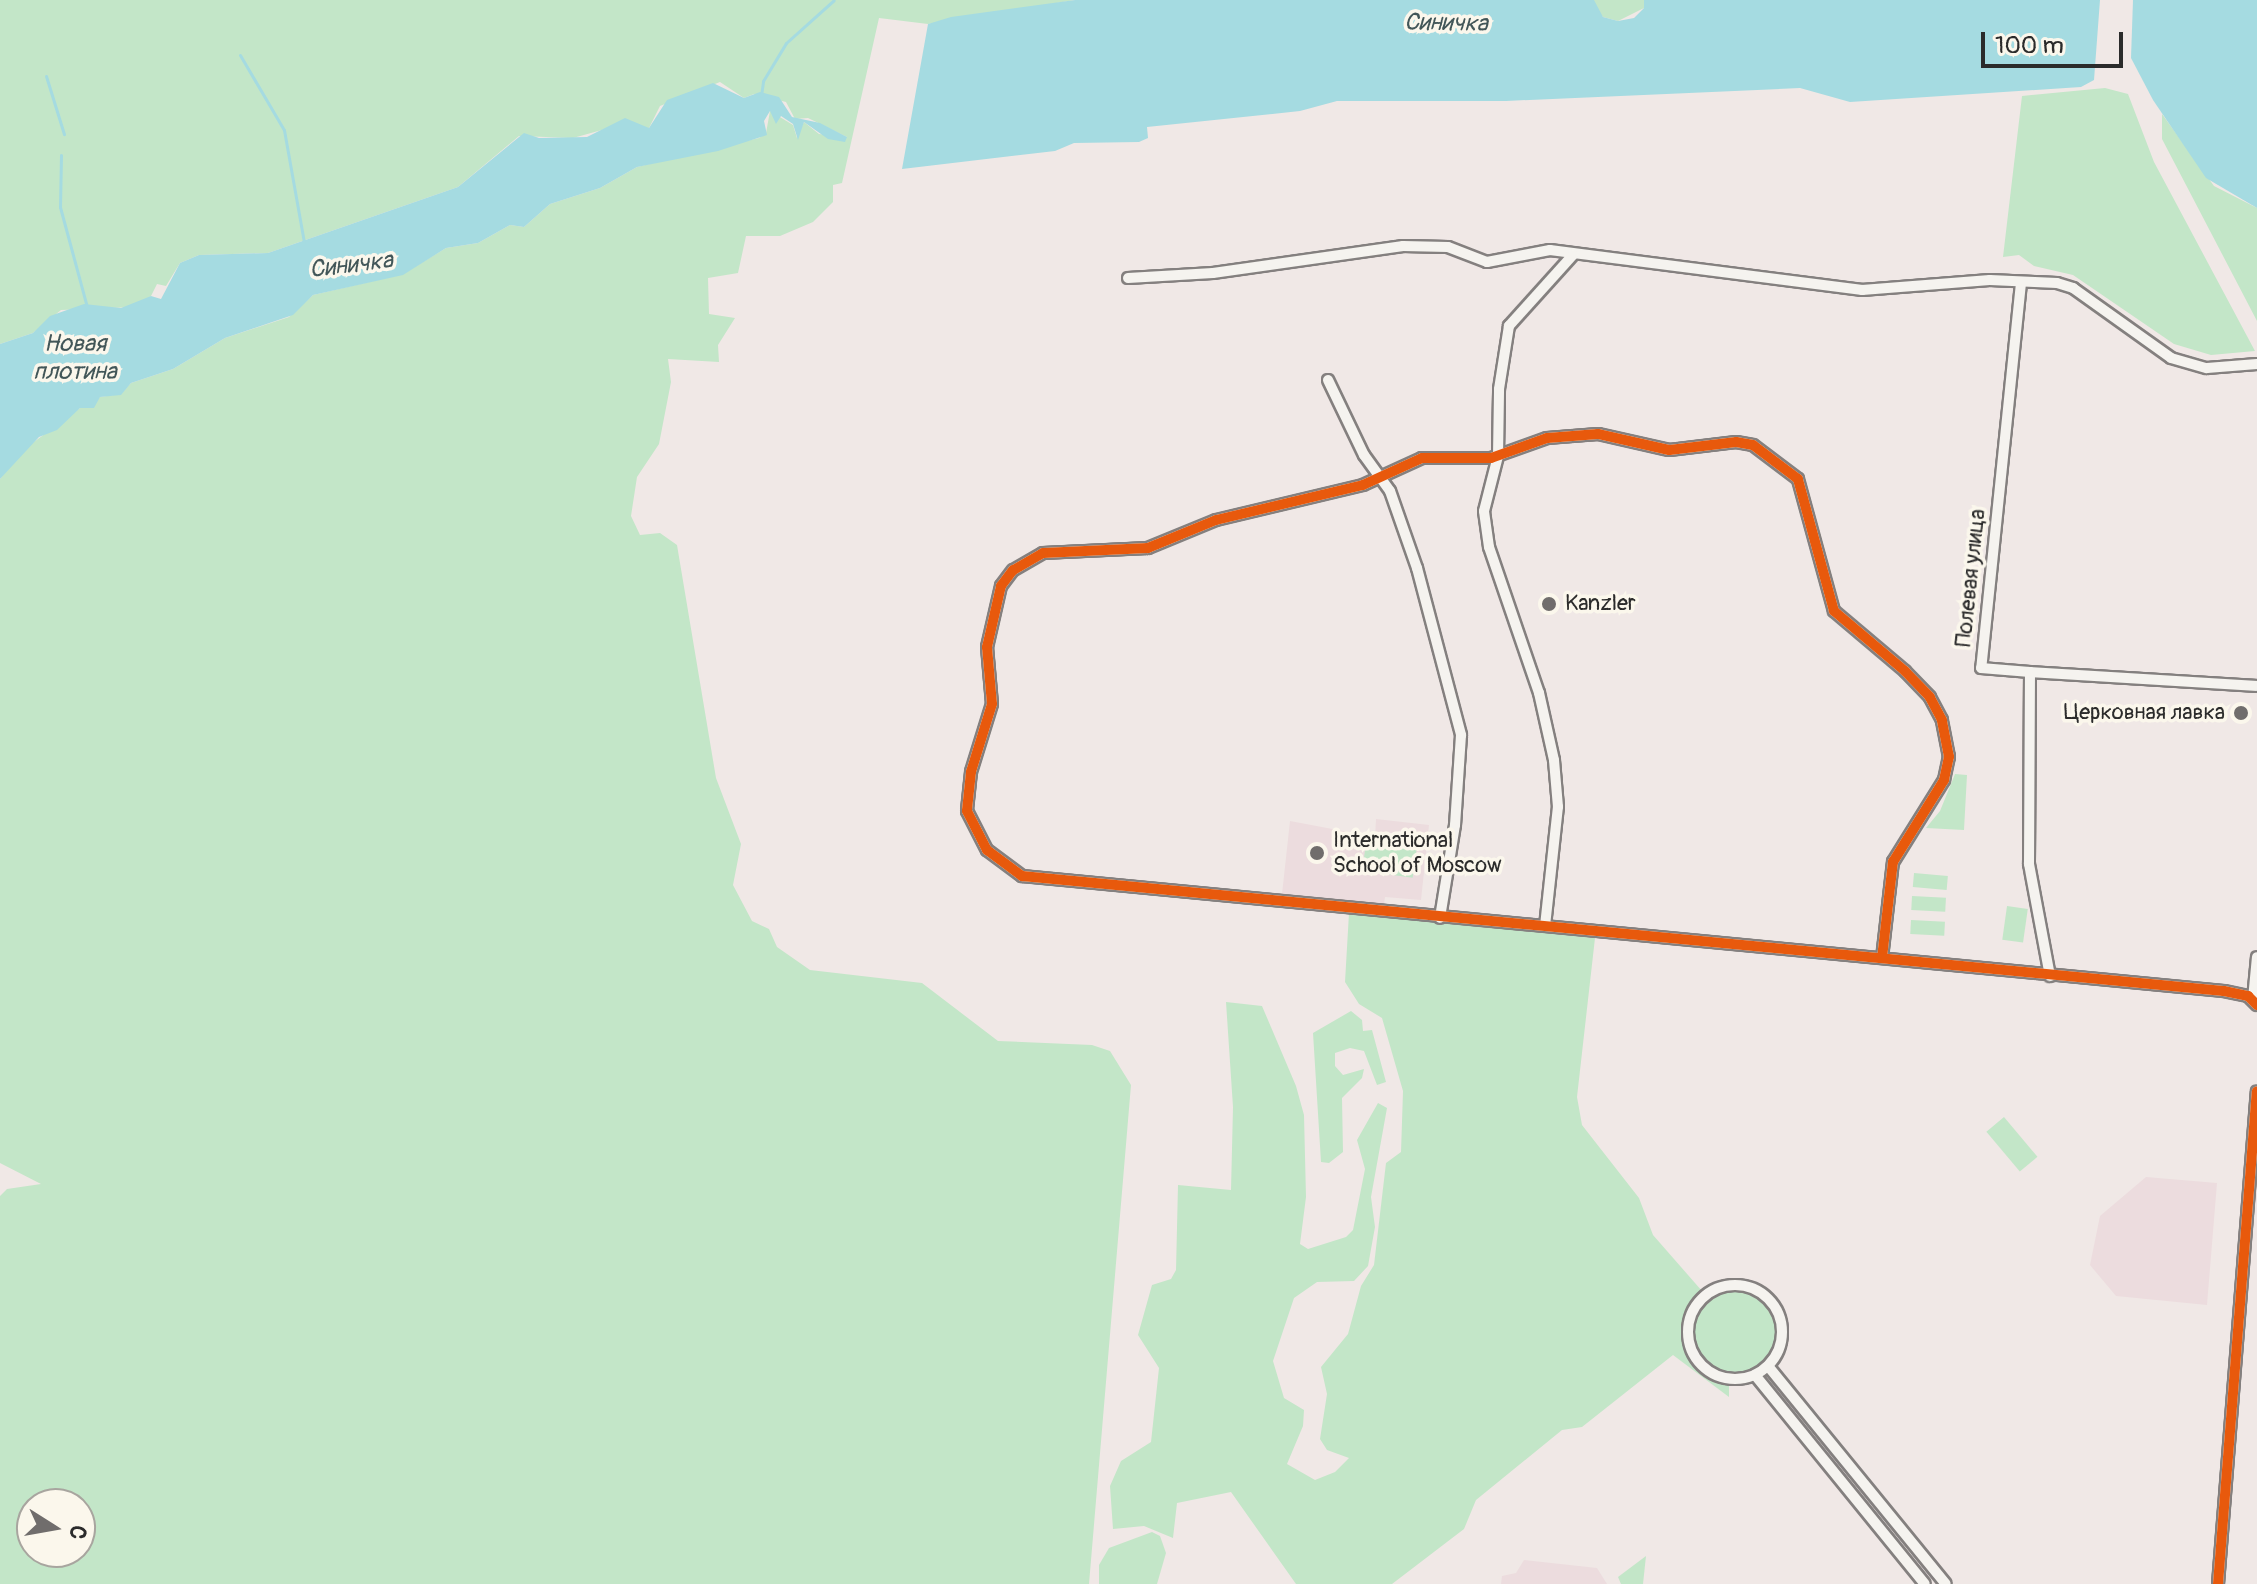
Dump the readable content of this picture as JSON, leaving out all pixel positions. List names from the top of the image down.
{
  "streets": {
    "street": ["Полевая улица"]
  },
  "water": ["Синичка", "Новая плотина"],
  "places": ["Kanzler", "Церковная лавка", "International School of Moscow"],
  "scale_bar": "100 m",
  "north": "right"
}
